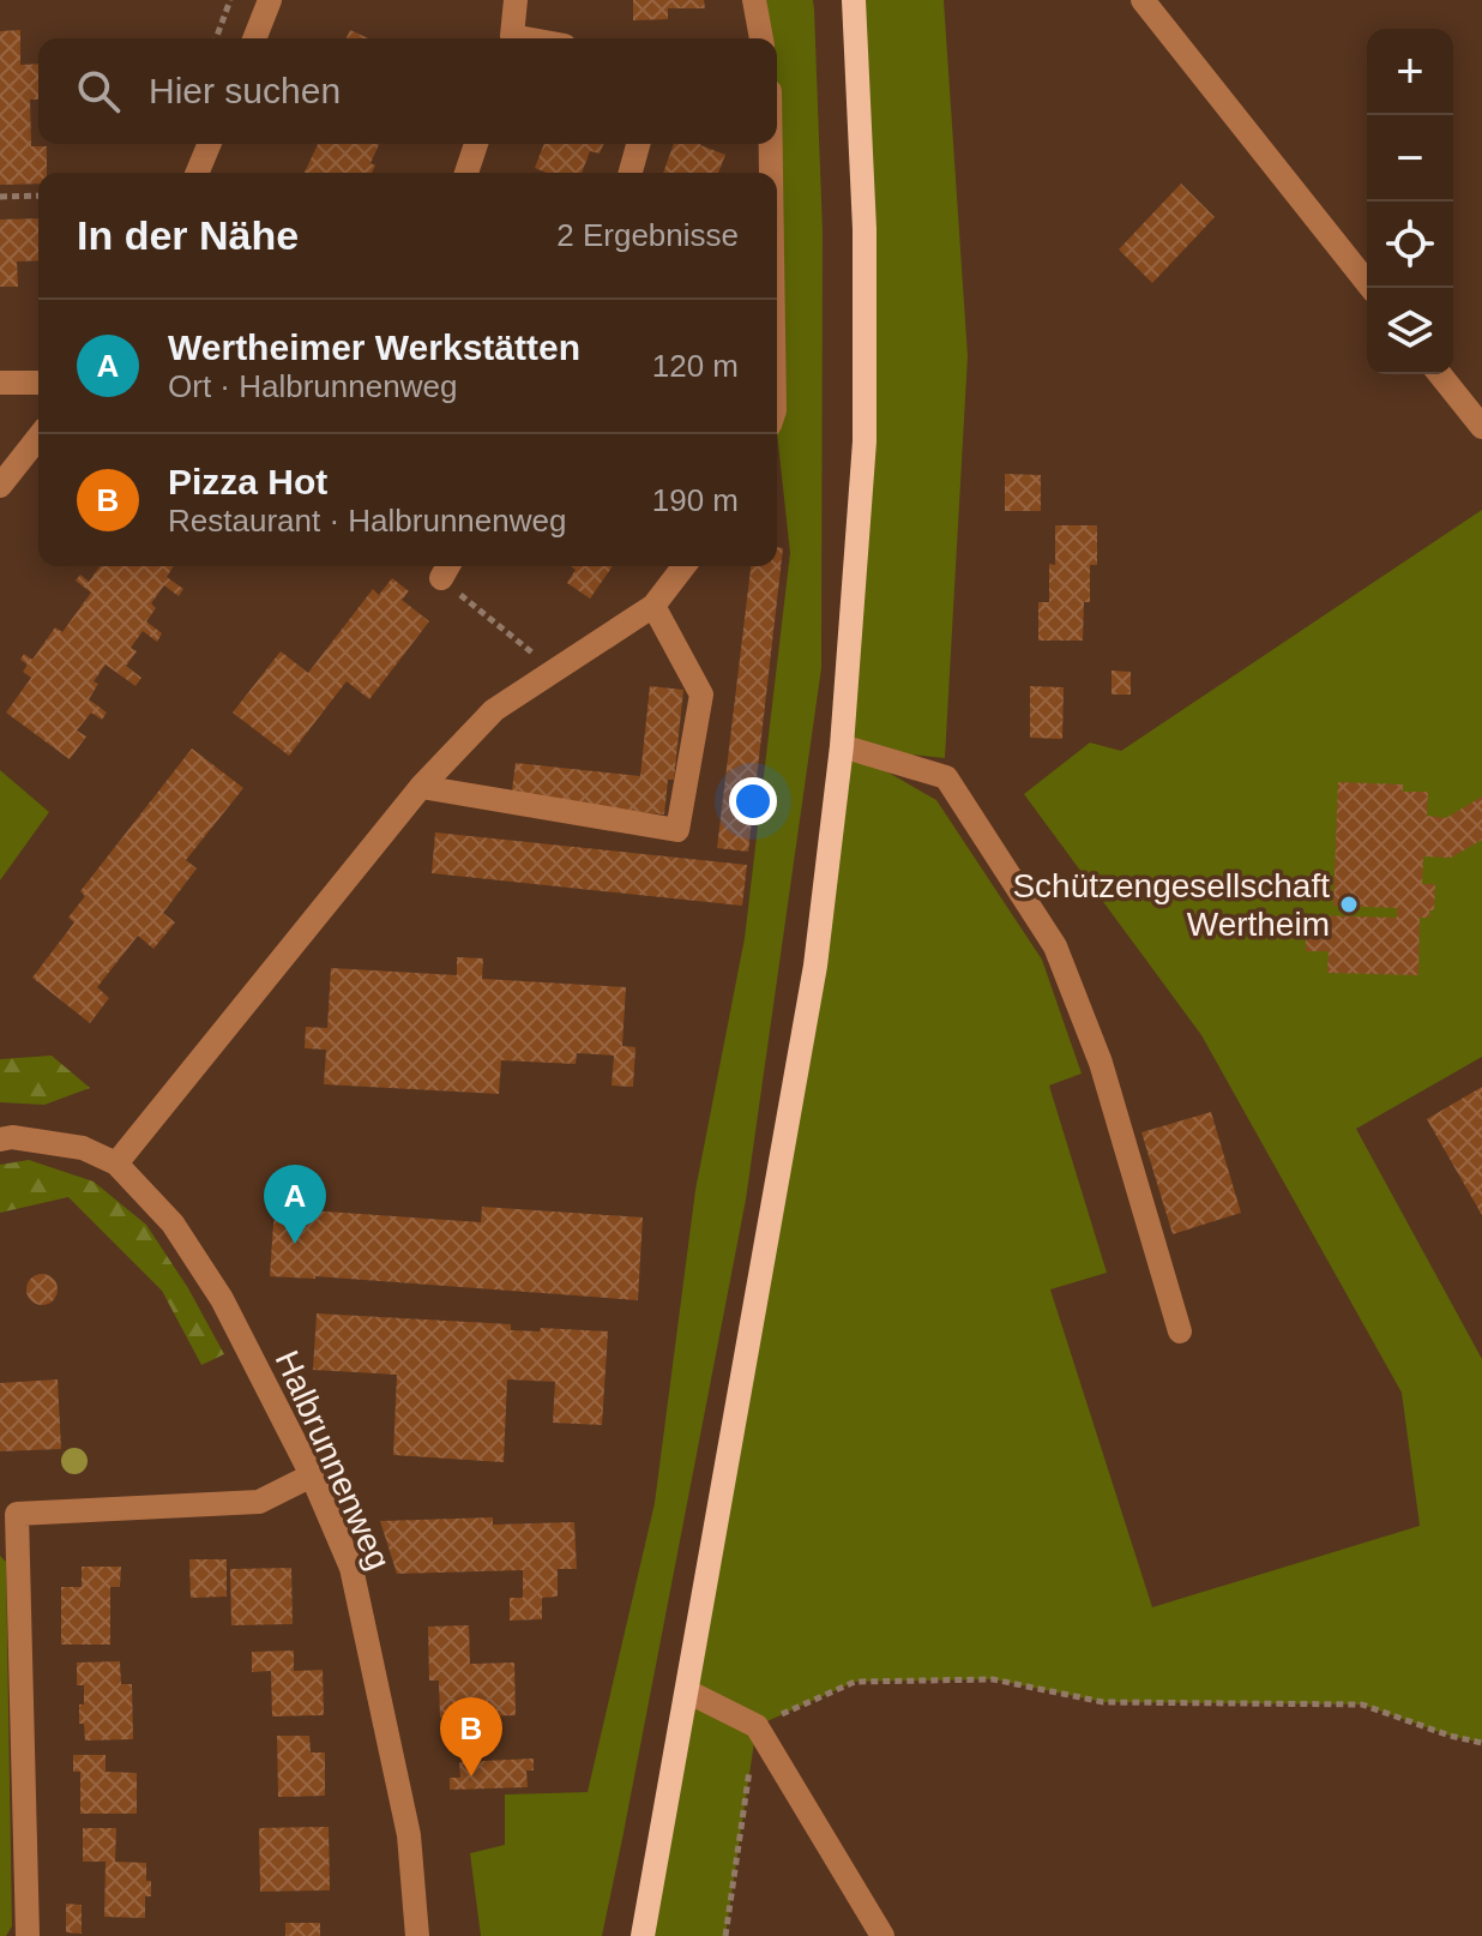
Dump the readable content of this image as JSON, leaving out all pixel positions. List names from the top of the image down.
{
  "streets": {
    "street": ["Halbrunnenweg"]
  },
  "places": ["Schützengesellschaft Wertheim"],
  "page": {
    "map_buttons": ["+", "−"],
    "search": "Hier suchen",
    "heading": ["In der Nähe", "2 Ergebnisse"],
    "list": [
      {
        "mark": "A",
        "name": "Wertheimer Werkstätten",
        "note": "Ort · Halbrunnenweg",
        "value": "120 m"
      },
      {
        "mark": "B",
        "name": "Pizza Hot",
        "note": "Restaurant · Halbrunnenweg",
        "value": "190 m"
      }
    ],
    "pins": ["A", "B"]
  }
}
